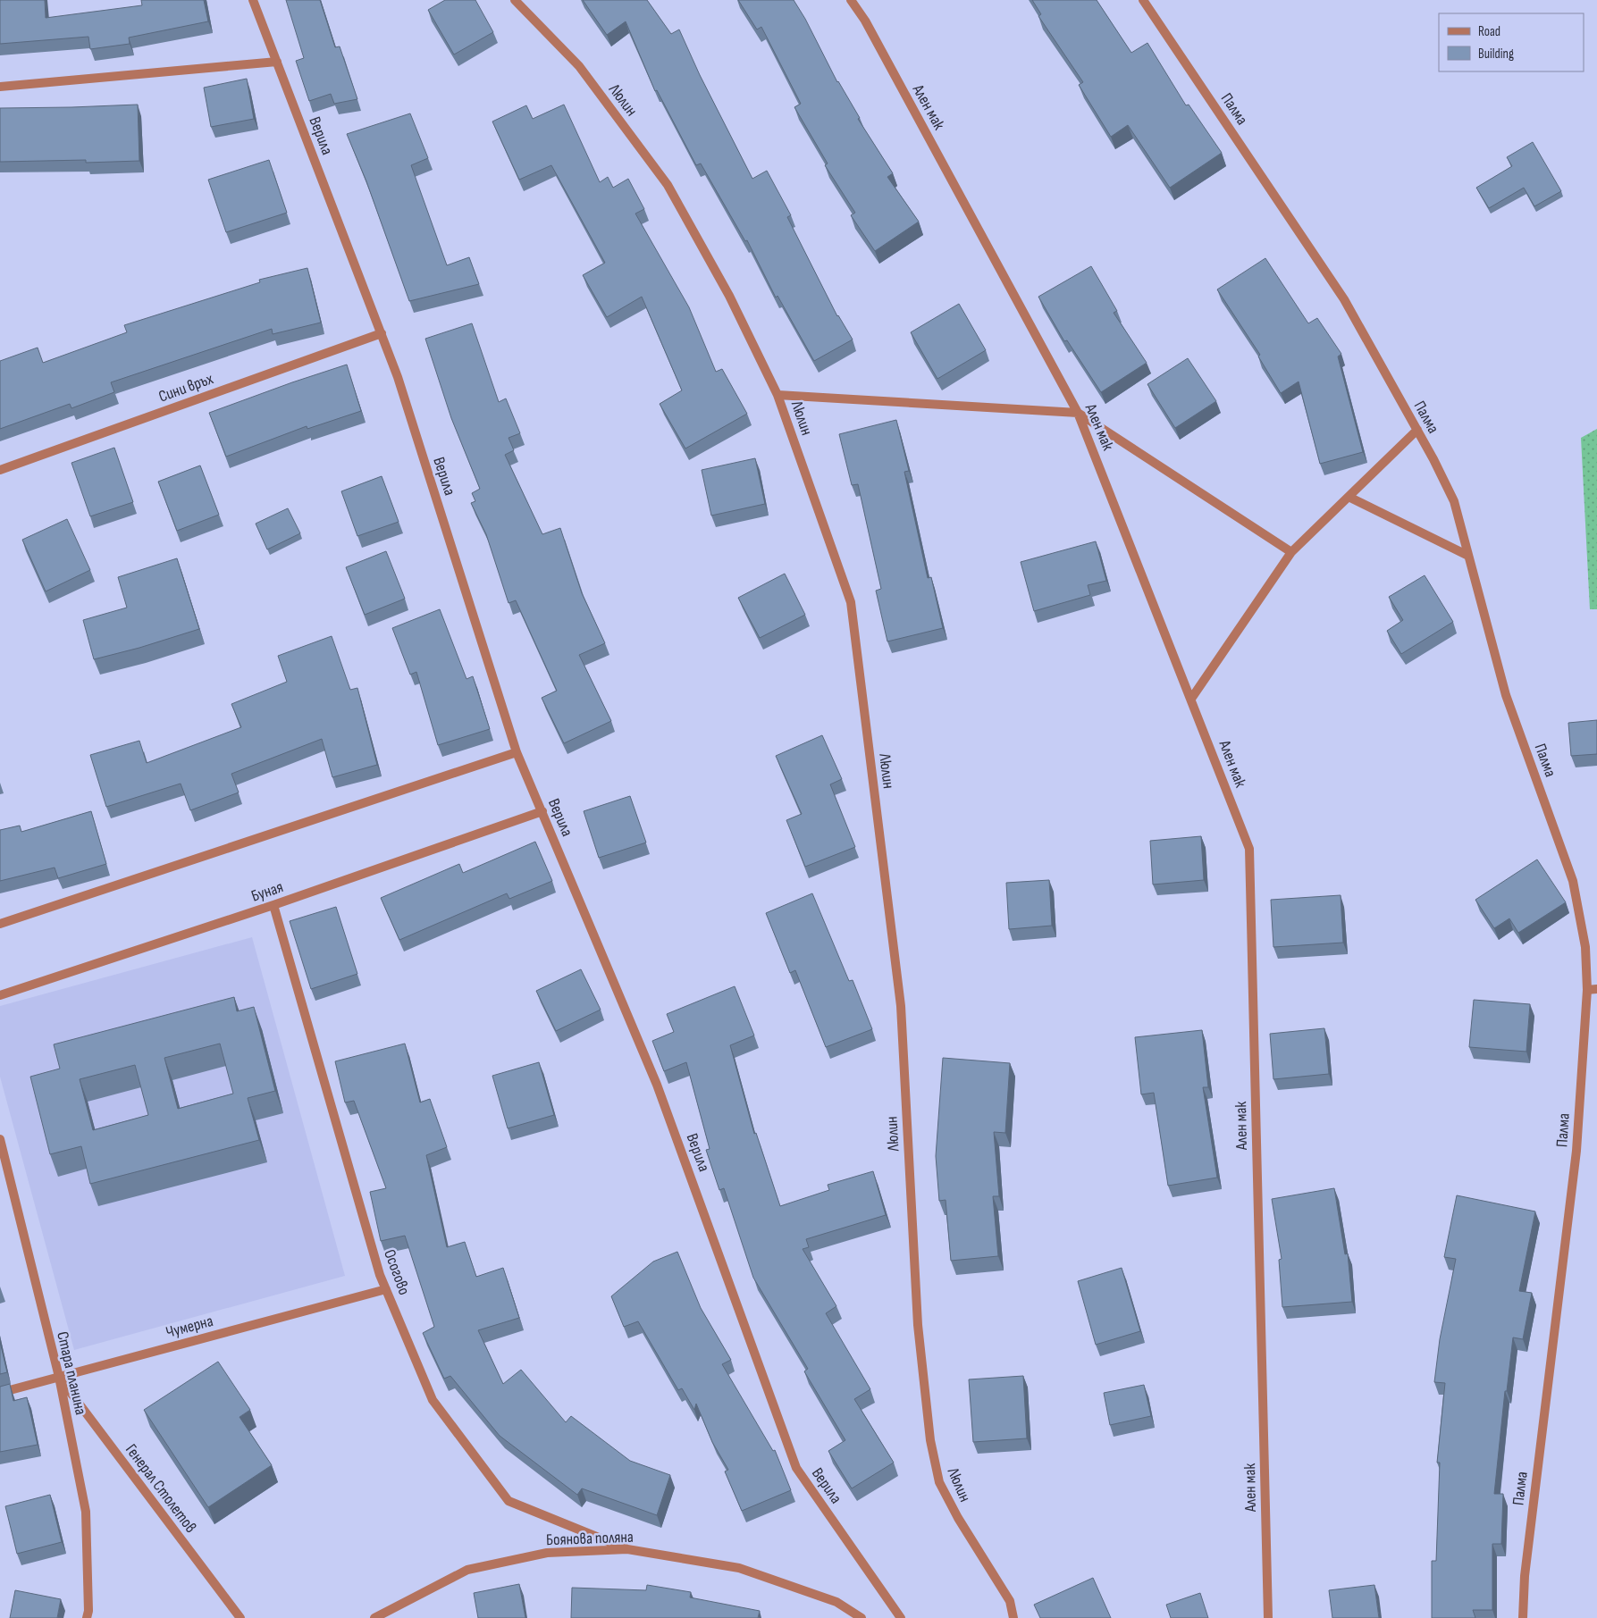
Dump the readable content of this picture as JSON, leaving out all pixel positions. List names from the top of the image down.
{
  "streets": {
    "street": [
      "Люлин",
      "Ален мак",
      "Палма",
      "Верила",
      "Сини връх",
      "Буная",
      "Осогово",
      "Чумерна",
      "Стара планина",
      "Генерал Столетов",
      "Боянова поляна"
    ]
  },
  "crossings": [
    ["Верила", "Сини връх"],
    ["Верила", "Буная"],
    ["Буная", "Осогово"],
    ["Осогово", "Чумерна"],
    ["Осогово", "Боянова поляна"],
    ["Чумерна", "Стара планина"],
    ["Чумерна", "Генерал Столетов"],
    ["Стара планина", "Генерал Столетов"]
  ],
  "legend": ["Road", "Building"]
}
